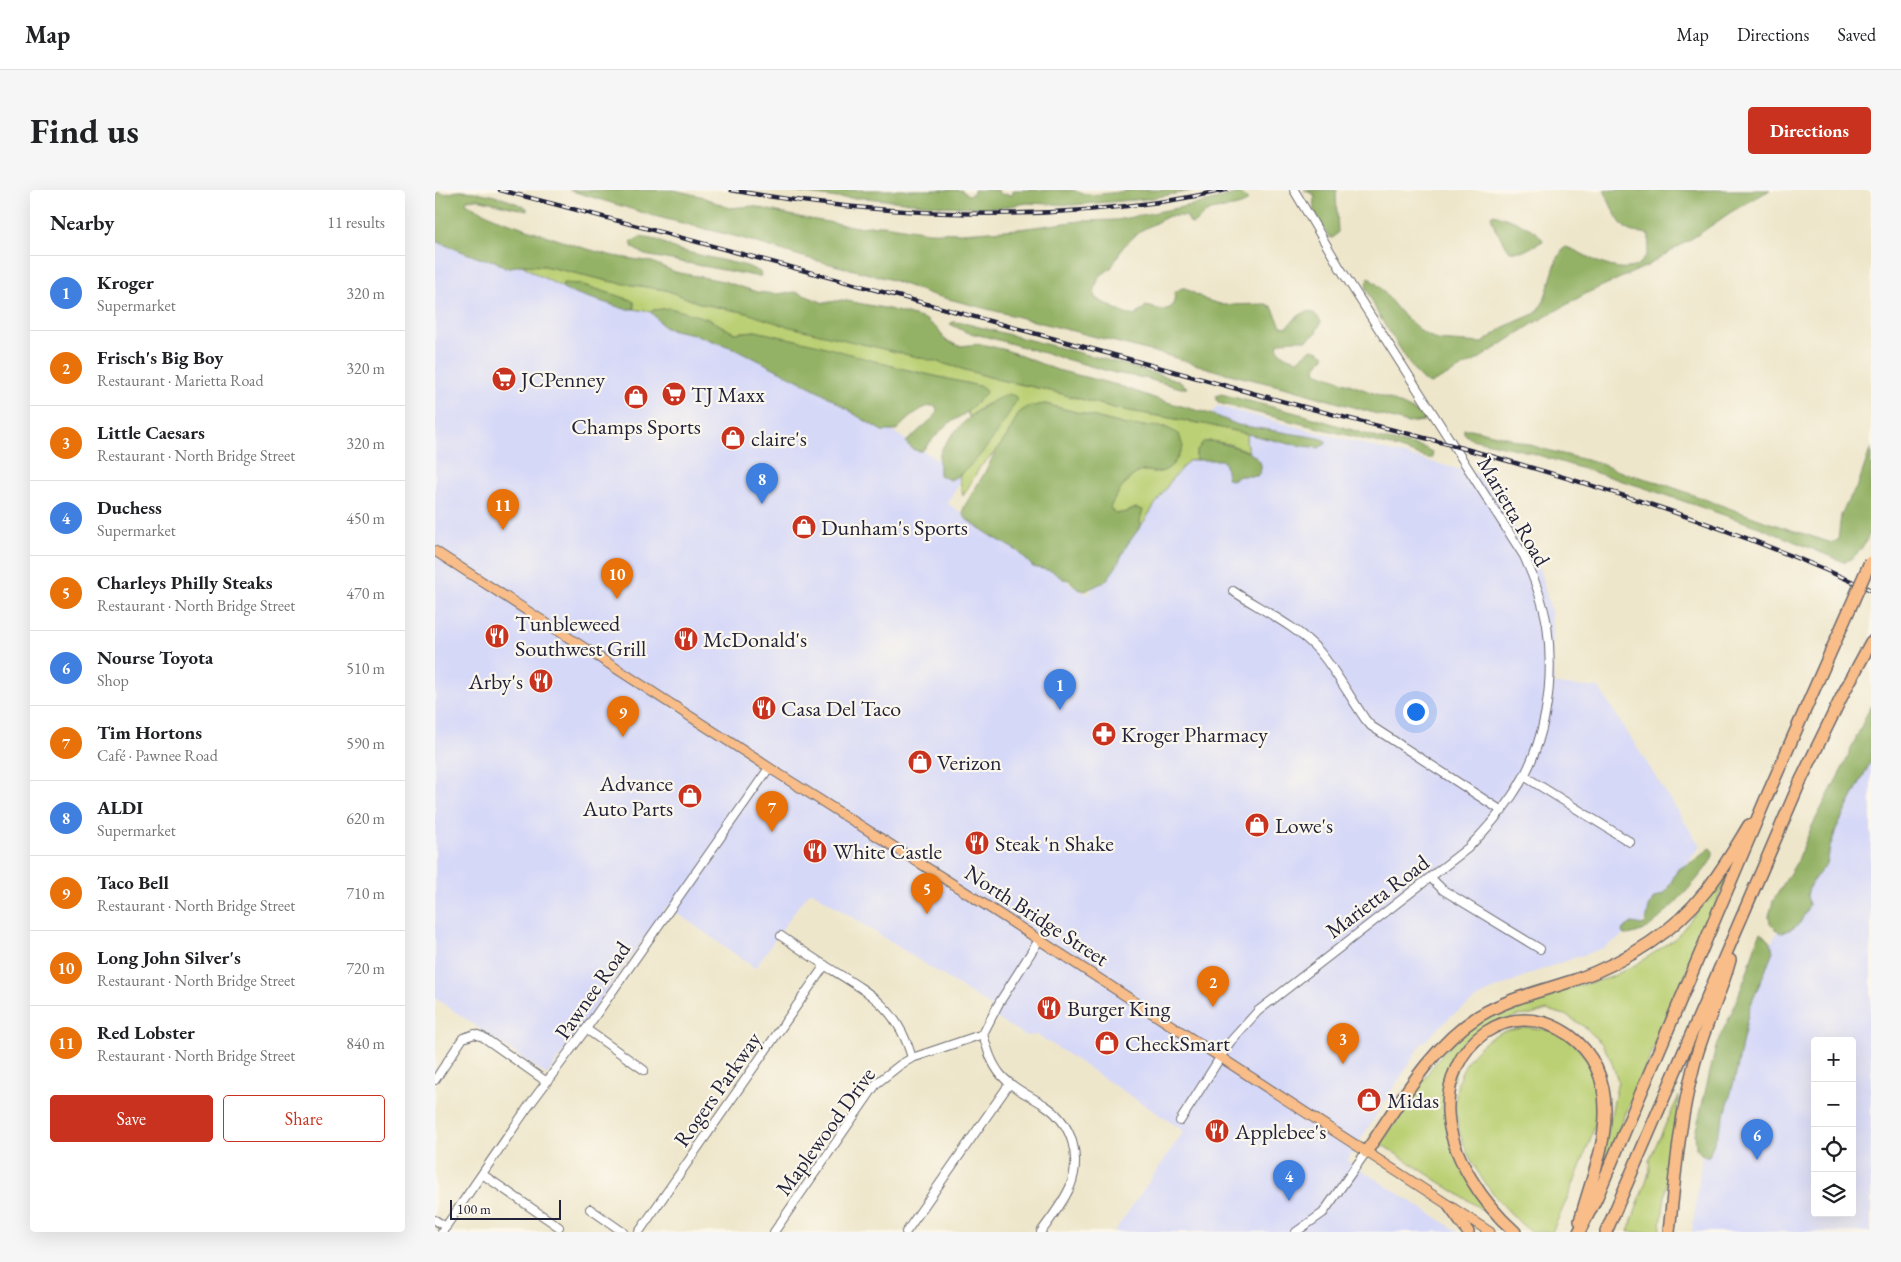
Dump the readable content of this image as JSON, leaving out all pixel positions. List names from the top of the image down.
{
  "streets": {
    "main road": ["North Bridge Street"],
    "street": [
      "Marietta Road",
      "Pawnee Road",
      "Rogers Parkway",
      "Maplewood Drive"
    ]
  },
  "crossings": [
    ["Marietta Road", "North Bridge Street"],
    ["North Bridge Street", "Pawnee Road"]
  ],
  "places": {
    "supermarket": ["JCPenney", "TJ Maxx"],
    "shop": [
      "Champs Sports",
      "claire's",
      "Dunham's Sports",
      "Verizon",
      "Advance Auto Parts",
      "Lowe's",
      "CheckSmart",
      "Midas"
    ],
    "restaurant": [
      "Tunbleweed Southwest Grill",
      "McDonald's",
      "Arby's",
      "Casa Del Taco",
      "Steak 'n Shake",
      "White Castle",
      "Burger King",
      "Applebee's"
    ],
    "pharmacy": ["Kroger Pharmacy"]
  },
  "scale_bar": "100 m",
  "page": {
    "header": "Map",
    "nav": ["Map", "Directions", "Saved"],
    "buttons": [
      "Directions",
      ["Save", "Share"]
    ],
    "title": "Find us",
    "heading": ["Nearby", "11 results"],
    "list": [
      {
        "mark": "1",
        "name": "Kroger",
        "note": "Supermarket",
        "value": "320 m"
      },
      {
        "mark": "2",
        "name": "Frisch's Big Boy",
        "note": "Restaurant · Marietta Road",
        "value": "320 m"
      },
      {
        "mark": "3",
        "name": "Little Caesars",
        "note": "Restaurant · North Bridge Street",
        "value": "320 m"
      },
      {
        "mark": "4",
        "name": "Duchess",
        "note": "Supermarket",
        "value": "450 m"
      },
      {
        "mark": "5",
        "name": "Charleys Philly Steaks",
        "note": "Restaurant · North Bridge Street",
        "value": "470 m"
      },
      {
        "mark": "6",
        "name": "Nourse Toyota",
        "note": "Shop",
        "value": "510 m"
      },
      {
        "mark": "7",
        "name": "Tim Hortons",
        "note": "Café · Pawnee Road",
        "value": "590 m"
      },
      {
        "mark": "8",
        "name": "ALDI",
        "note": "Supermarket",
        "value": "620 m"
      },
      {
        "mark": "9",
        "name": "Taco Bell",
        "note": "Restaurant · North Bridge Street",
        "value": "710 m"
      },
      {
        "mark": "10",
        "name": "Long John Silver's",
        "note": "Restaurant · North Bridge Street",
        "value": "720 m"
      },
      {
        "mark": "11",
        "name": "Red Lobster",
        "note": "Restaurant · North Bridge Street",
        "value": "840 m"
      }
    ],
    "pins": [
      "8",
      "11",
      "10",
      "1",
      "9",
      "7",
      "5",
      "2",
      "3",
      "6",
      "4"
    ],
    "map_buttons": ["+", "−"],
    "scale": "100 m"
  }
}
